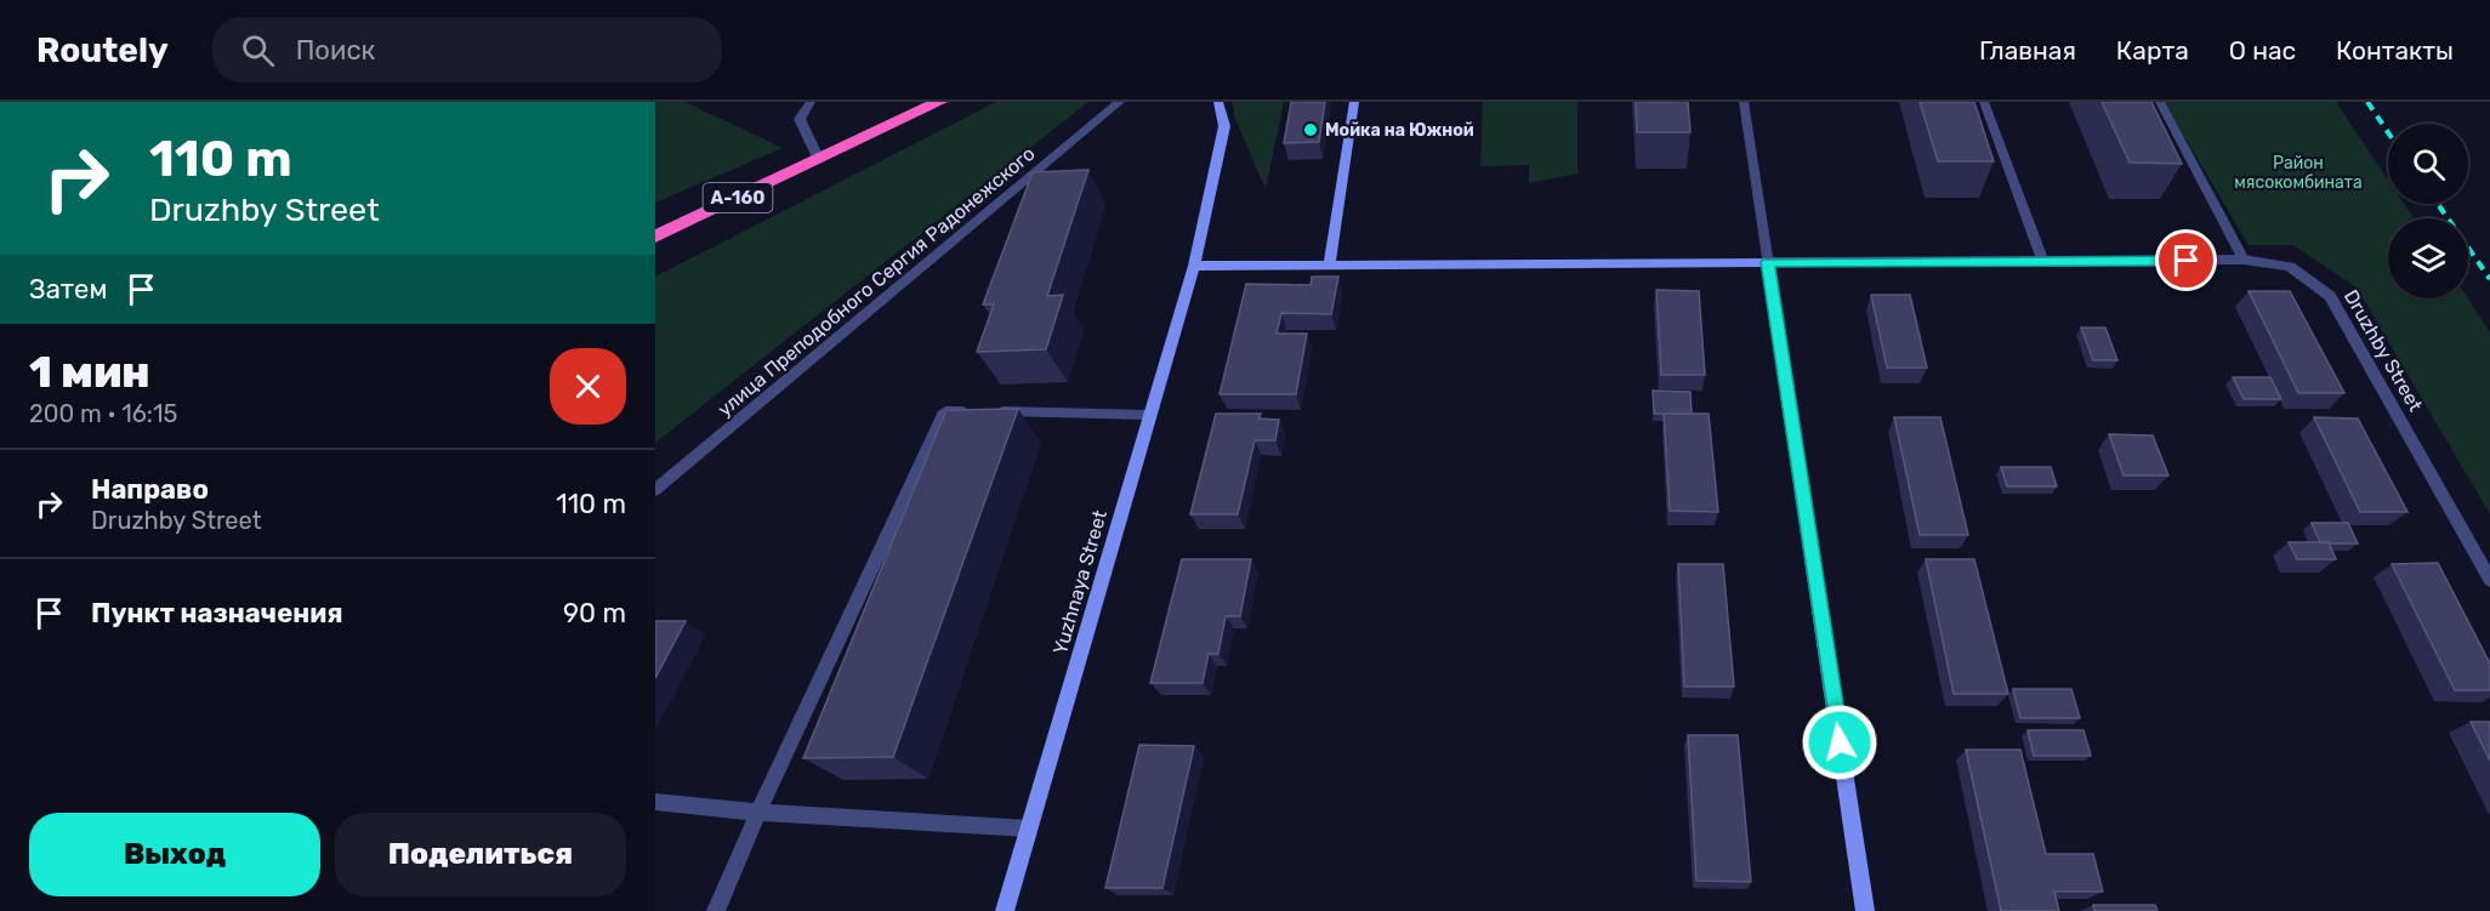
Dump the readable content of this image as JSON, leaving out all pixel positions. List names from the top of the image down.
{
  "streets": {
    "highway": ["А-160"],
    "street": ["улица Преподобного Сергия Радонежского", "Druzhby Street", "Yuzhnaya Street"]
  },
  "parks": ["Район мясокомбината"],
  "places": ["Мойка на Южной"],
  "page": {
    "header": "Routely",
    "search": "Поиск",
    "nav": [
      "Главная",
      "Карта",
      "О нас",
      "Контакты"
    ],
    "turn": ["110 m", "Druzhby Street"],
    "then": "Затем",
    "heading": ["1 мин", "200 m · 16:15"],
    "list": [
      {
        "name": "Направо",
        "note": "Druzhby Street",
        "value": "110 m"
      },
      {
        "name": "Пункт назначения",
        "value": "90 m"
      }
    ],
    "buttons": ["Выход", "Поделиться"]
  }
}
